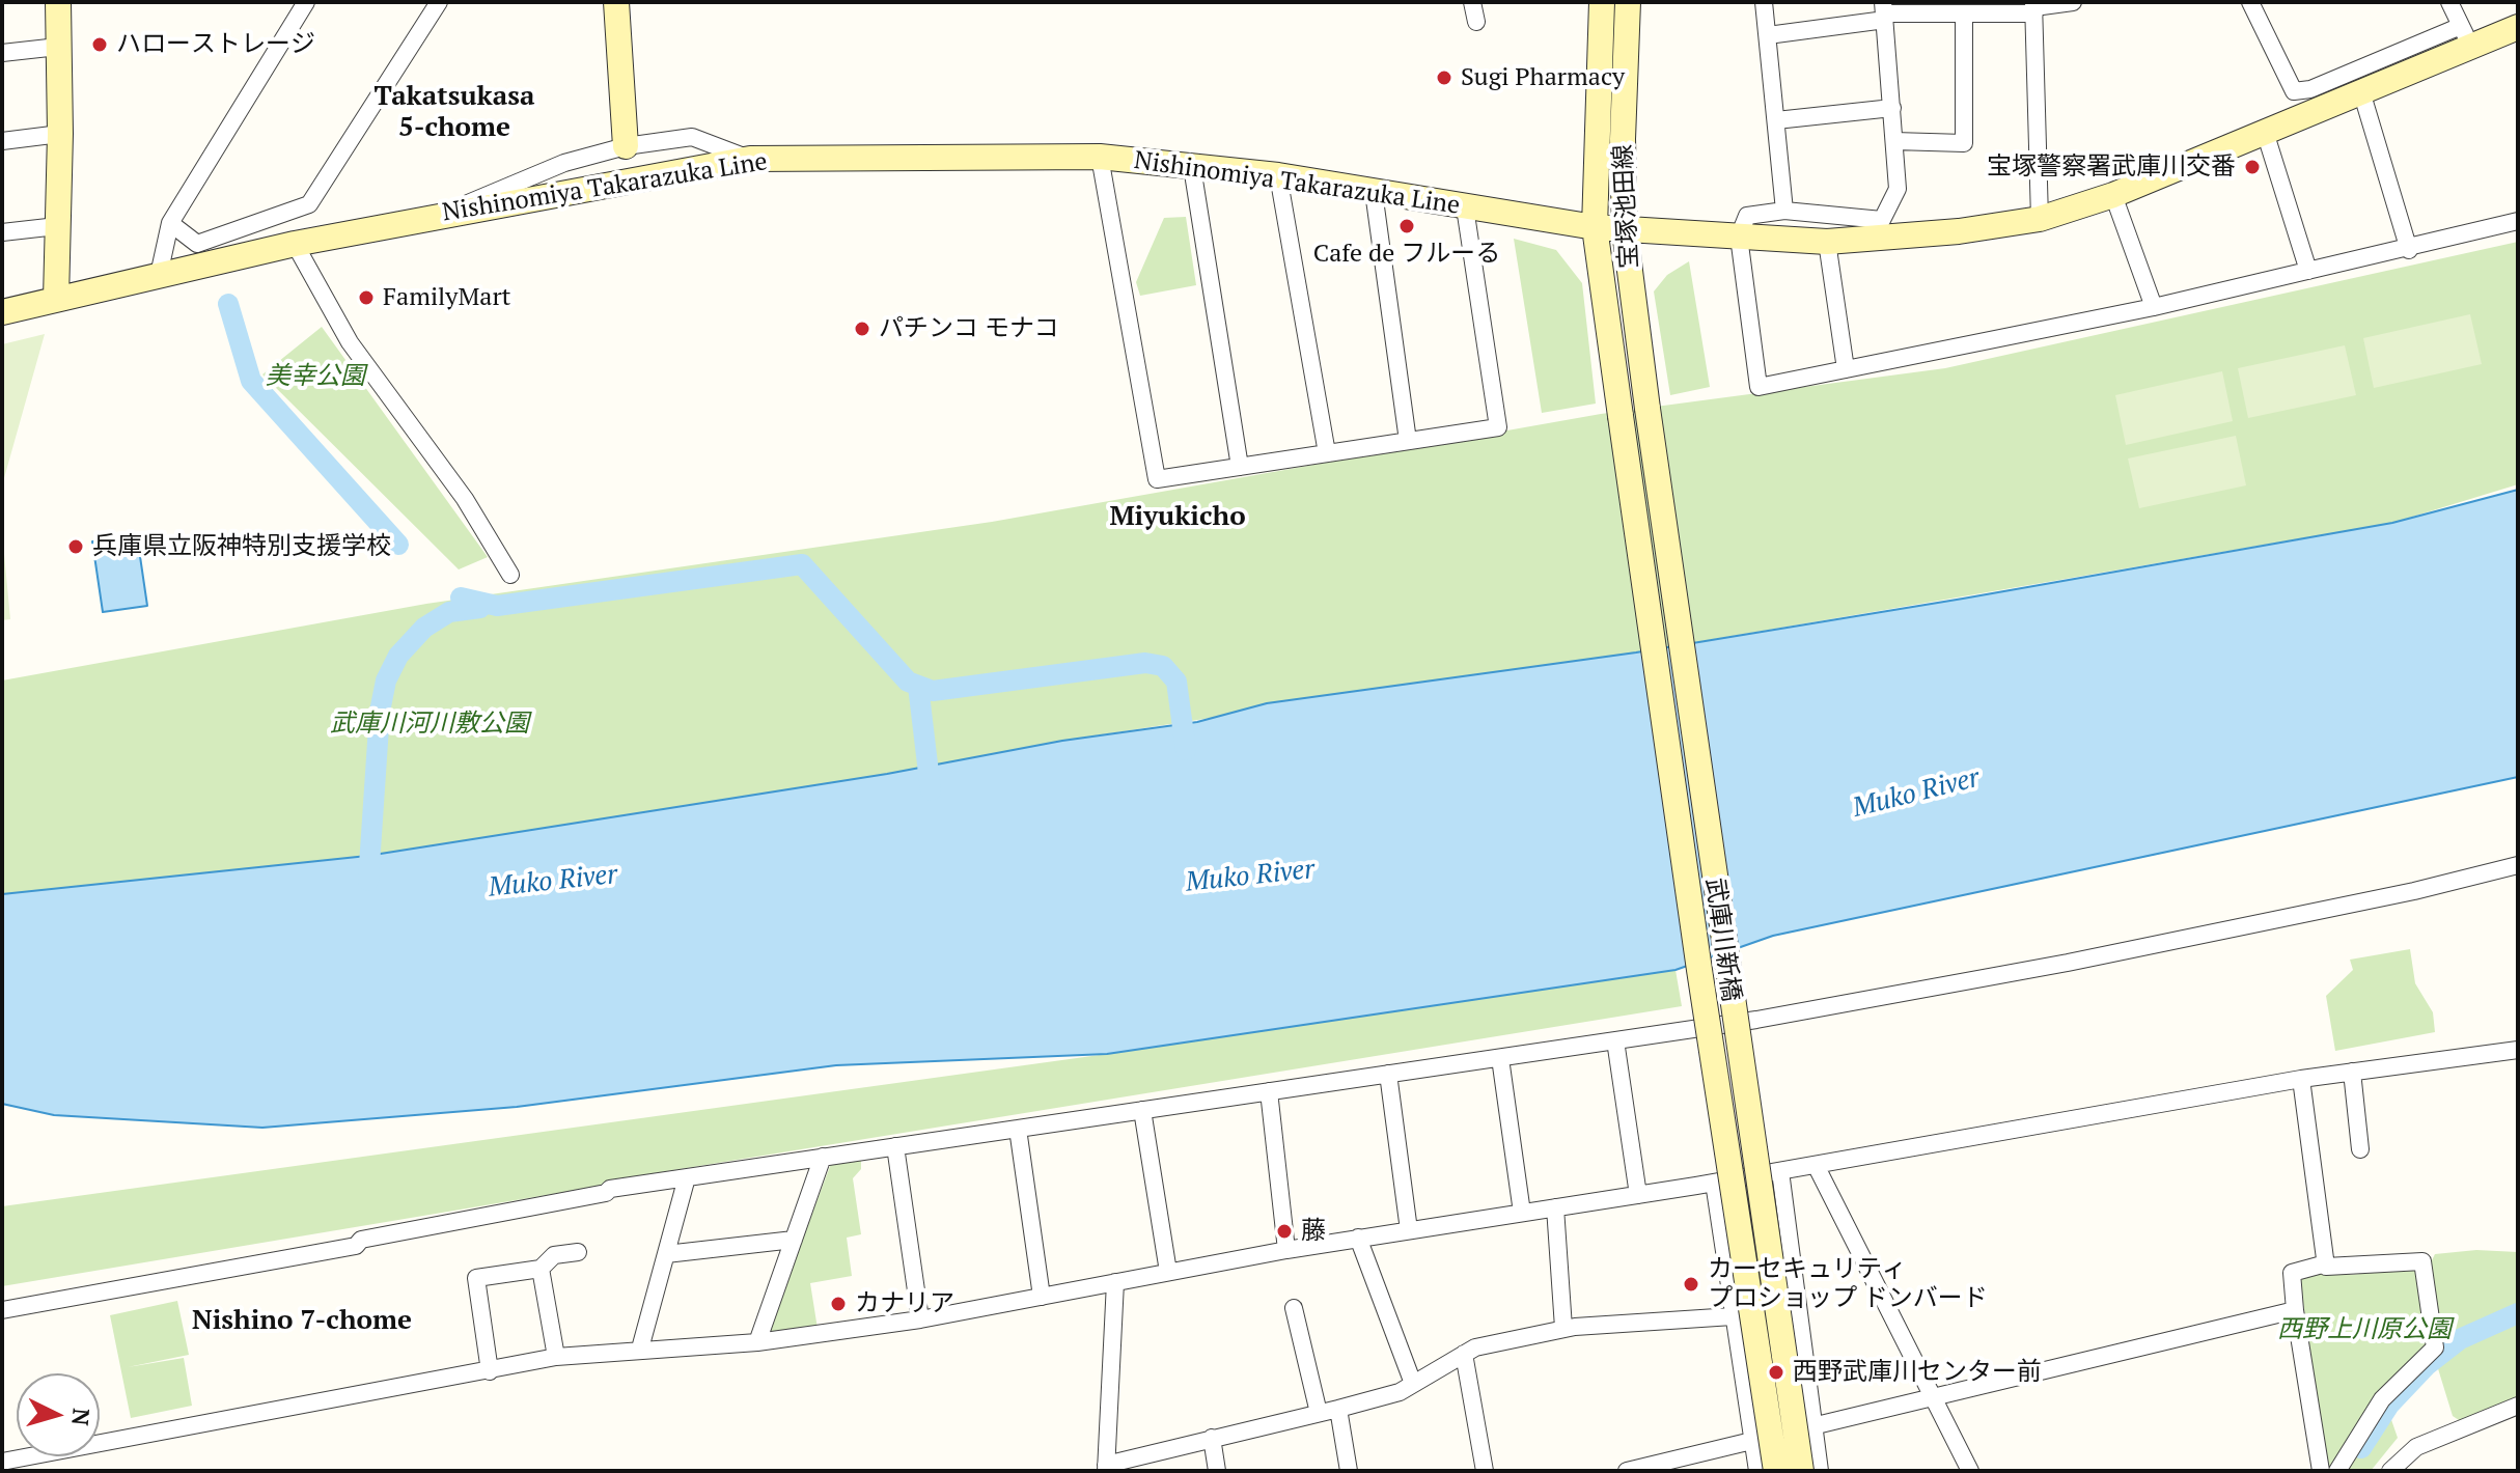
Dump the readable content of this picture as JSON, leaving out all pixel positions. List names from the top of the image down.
{
  "streets": {
    "street": ["Nishinomiya Takarazuka Line", "宝塚池田線", "武庫川新橋"]
  },
  "crossings": [
    ["Nishinomiya Takarazuka Line", "宝塚池田線"],
    ["Nishinomiya Takarazuka Line", "武庫川新橋"],
    ["宝塚池田線", "武庫川新橋"]
  ],
  "districts": ["Takatsukasa 5-chome", "Miyukicho", "Nishino 7-chome"],
  "water": ["Muko River"],
  "parks": ["美幸公園", "武庫川河川敷公園", "西野上川原公園"],
  "places": [
    "ハローストレージ",
    "Sugi Pharmacy",
    "宝塚警察署武庫川交番",
    "Cafe de フルーる",
    "FamilyMart",
    "パチンコ モナコ",
    "兵庫県立阪神特別支援学校",
    "藤",
    "カーセキュリティ プロショップ ドンバード",
    "カナリア",
    "西野武庫川センター前"
  ],
  "north": "right"
}
